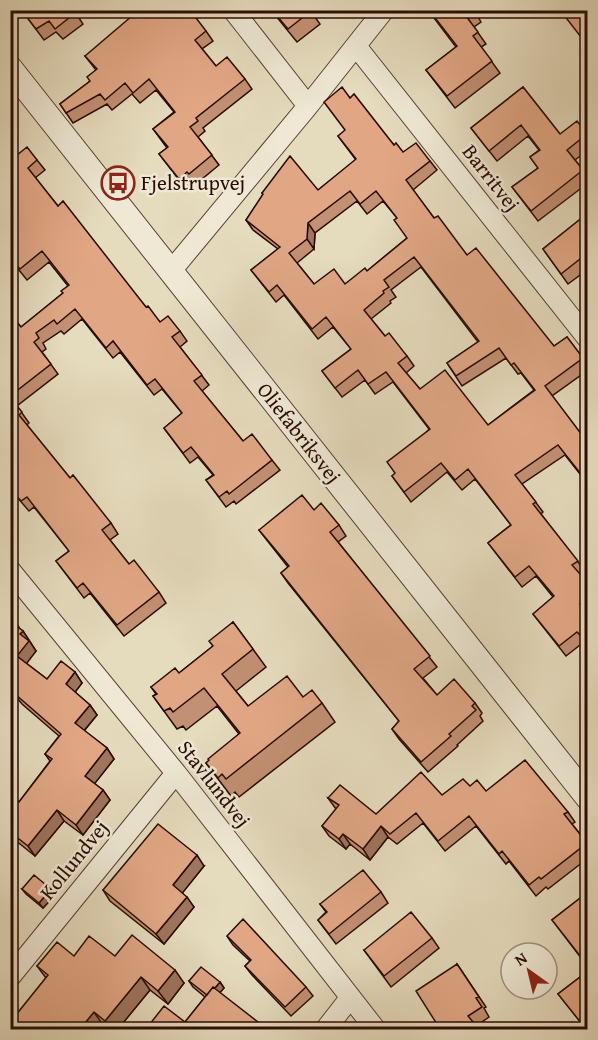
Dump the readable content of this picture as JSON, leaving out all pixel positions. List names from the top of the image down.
{
  "streets": {
    "street": [
      "Barritvej",
      "Oliefabriksvej",
      "Stavlundvej",
      "Kollundvej"
    ]
  },
  "crossings": [
    ["Stavlundvej", "Kollundvej"]
  ],
  "places": {
    "bus stop": ["Fjelstrupvej"]
  },
  "north": "top left"
}
